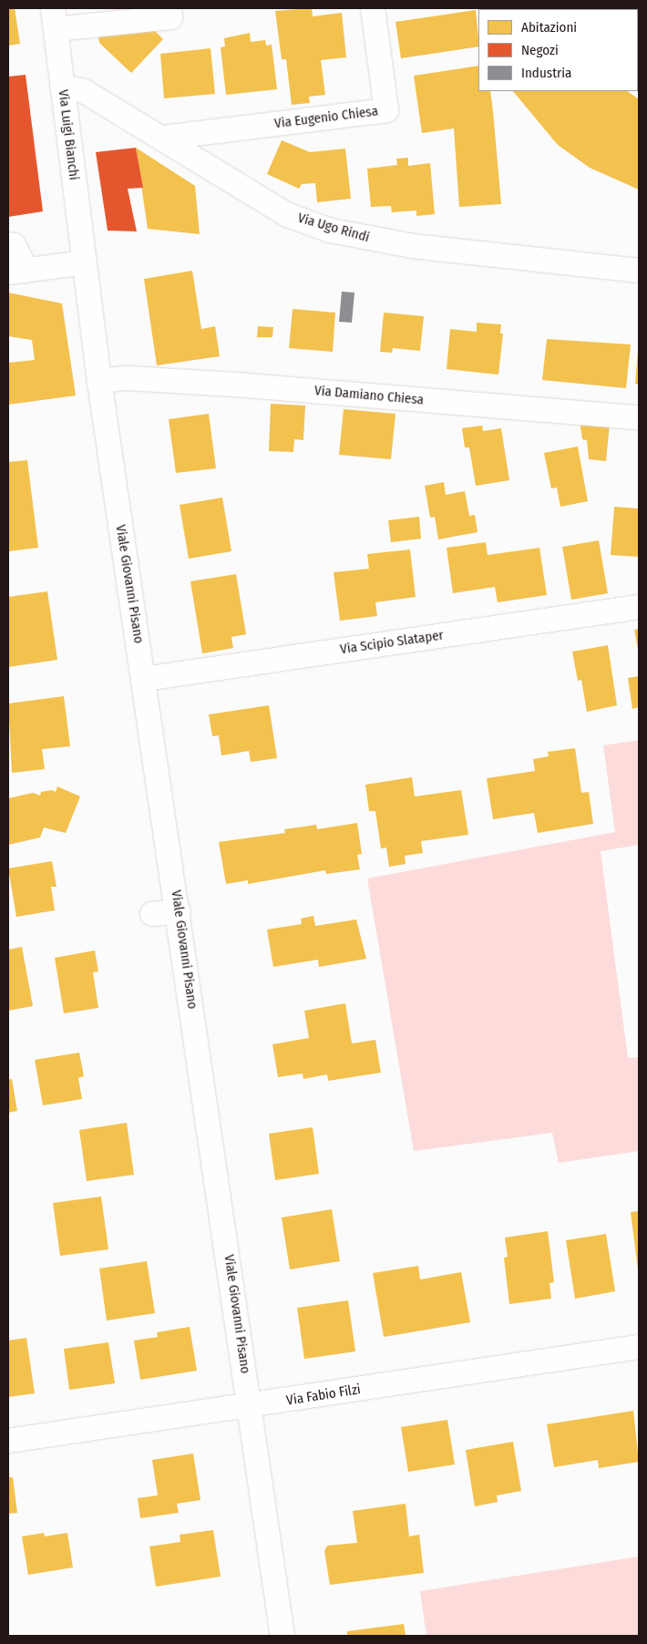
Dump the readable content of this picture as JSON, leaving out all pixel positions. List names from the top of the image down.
{
  "streets": {
    "street": [
      "Via Eugenio Chiesa",
      "Via Luigi Bianchi",
      "Via Ugo Rindi",
      "Via Damiano Chiesa",
      "Viale Giovanni Pisano",
      "Via Scipio Slataper",
      "Via Fabio Filzi"
    ]
  },
  "crossings": [
    ["Via Eugenio Chiesa", "Via Ugo Rindi"],
    ["Via Luigi Bianchi", "Via Ugo Rindi"],
    ["Via Luigi Bianchi", "Viale Giovanni Pisano"],
    ["Via Damiano Chiesa", "Viale Giovanni Pisano"],
    ["Viale Giovanni Pisano", "Via Scipio Slataper"],
    ["Viale Giovanni Pisano", "Via Fabio Filzi"]
  ],
  "legend": ["Abitazioni", "Negozi", "Industria"]
}
